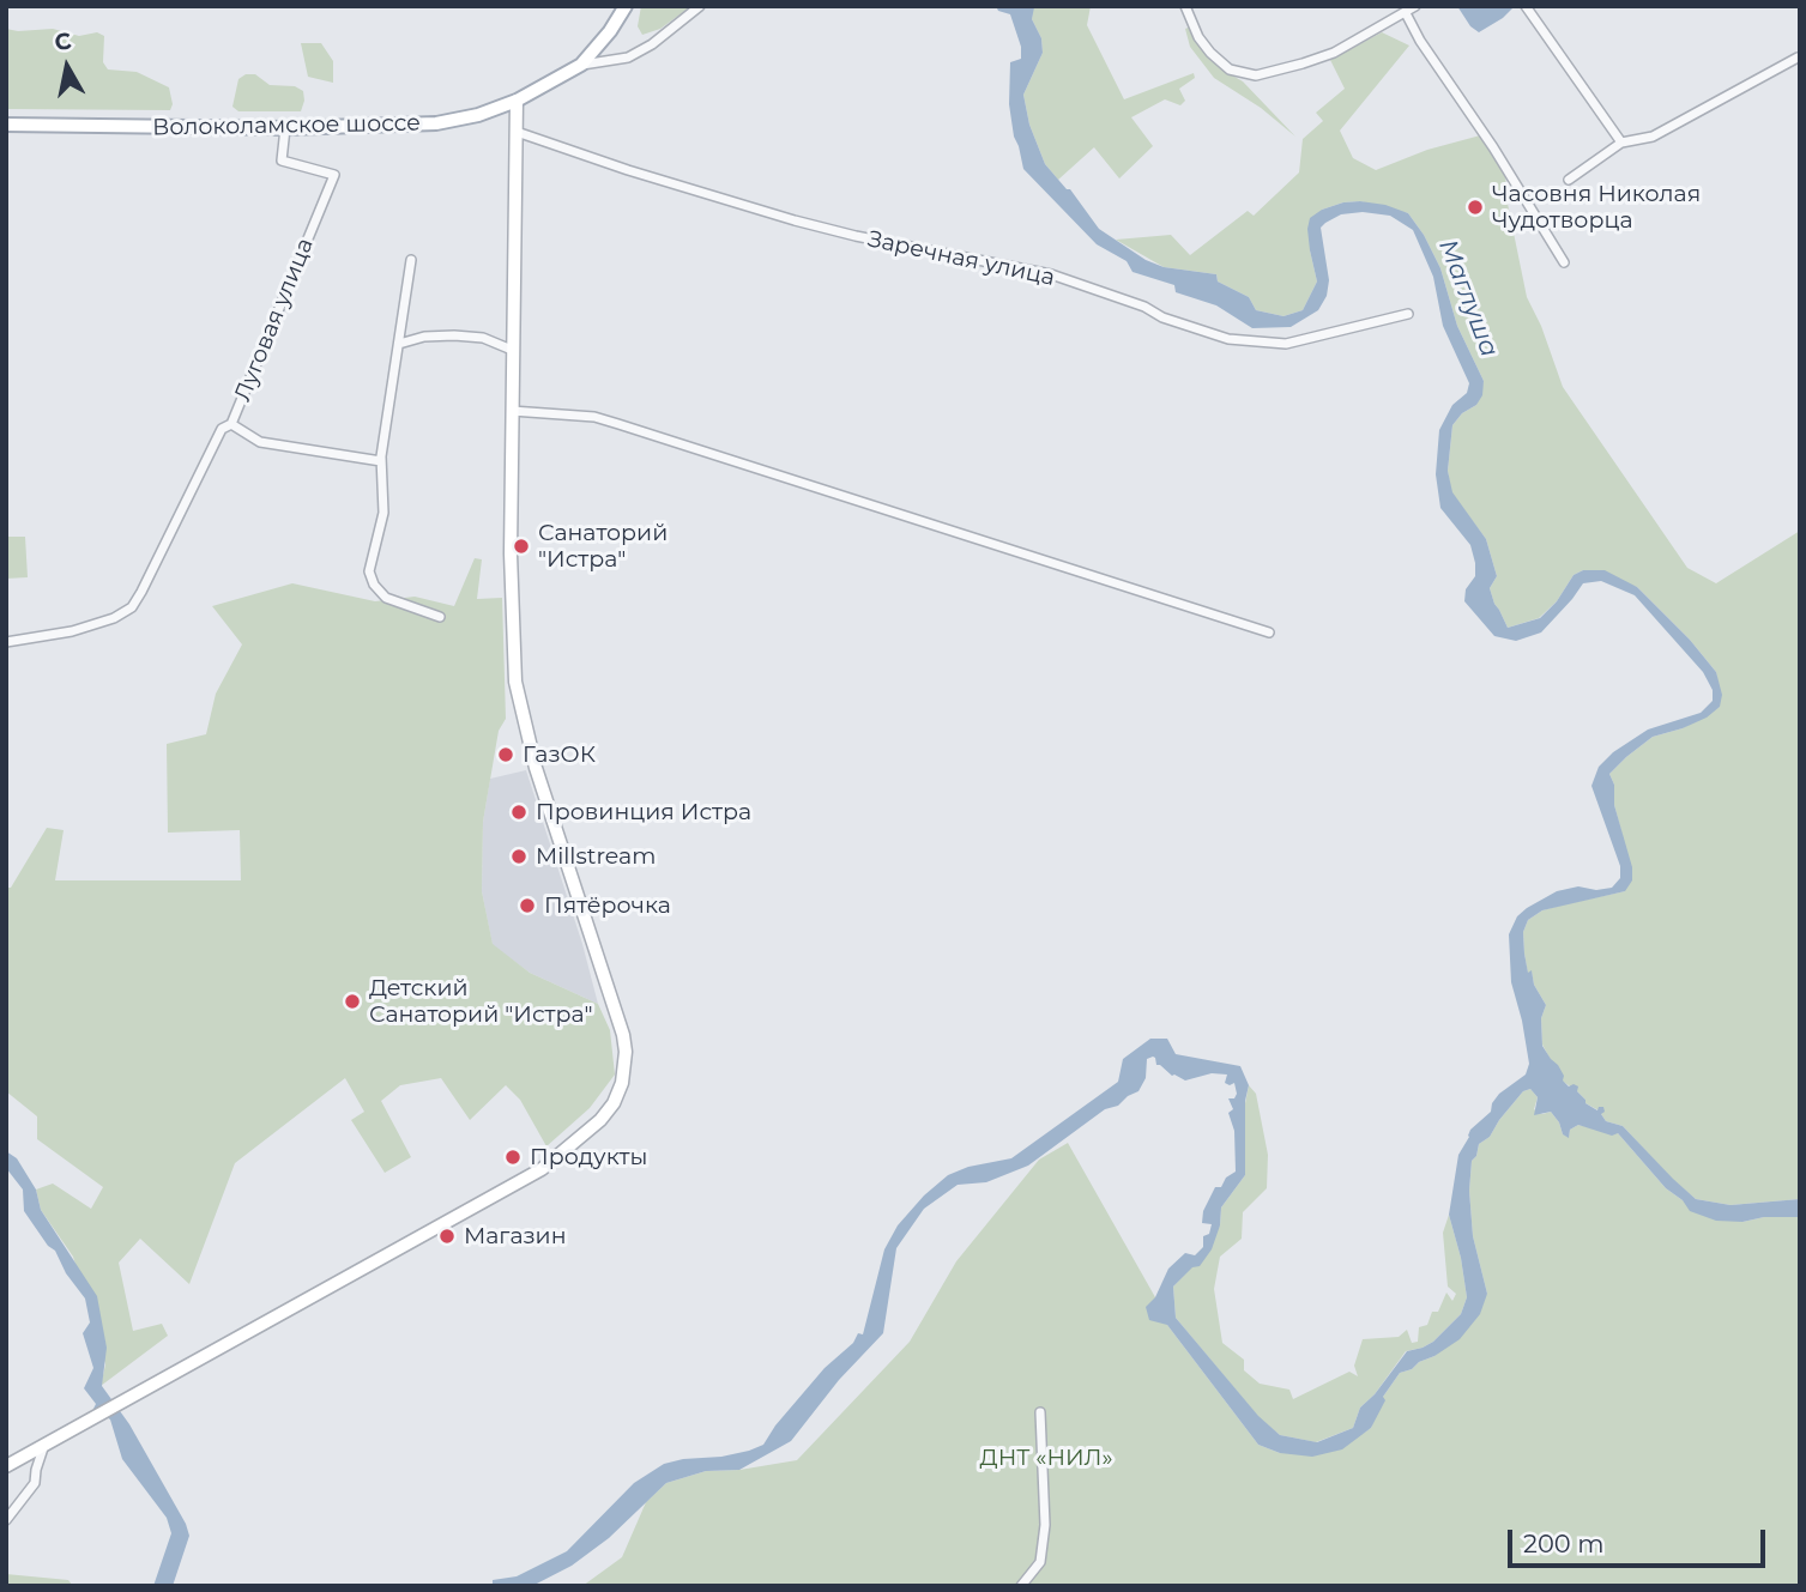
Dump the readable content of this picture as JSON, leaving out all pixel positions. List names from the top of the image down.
{
  "streets": {
    "main road": ["Волоколамское шоссе"],
    "street": ["Заречная улица", "Луговая улица"]
  },
  "crossings": [
    ["Волоколамское шоссе", "Луговая улица"]
  ],
  "water": ["Маглуша"],
  "parks": ["ДНТ «НИЛ»"],
  "places": [
    "Часовня Николая Чудотворца",
    "Санаторий \"Истра\"",
    "ГазОК",
    "Провинция Истра",
    "Millstream",
    "Пятёрочка",
    "Детский Санаторий \"Истра\"",
    "Продукты",
    "Магазин"
  ],
  "scale_bar": "200 m",
  "north": "top"
}
